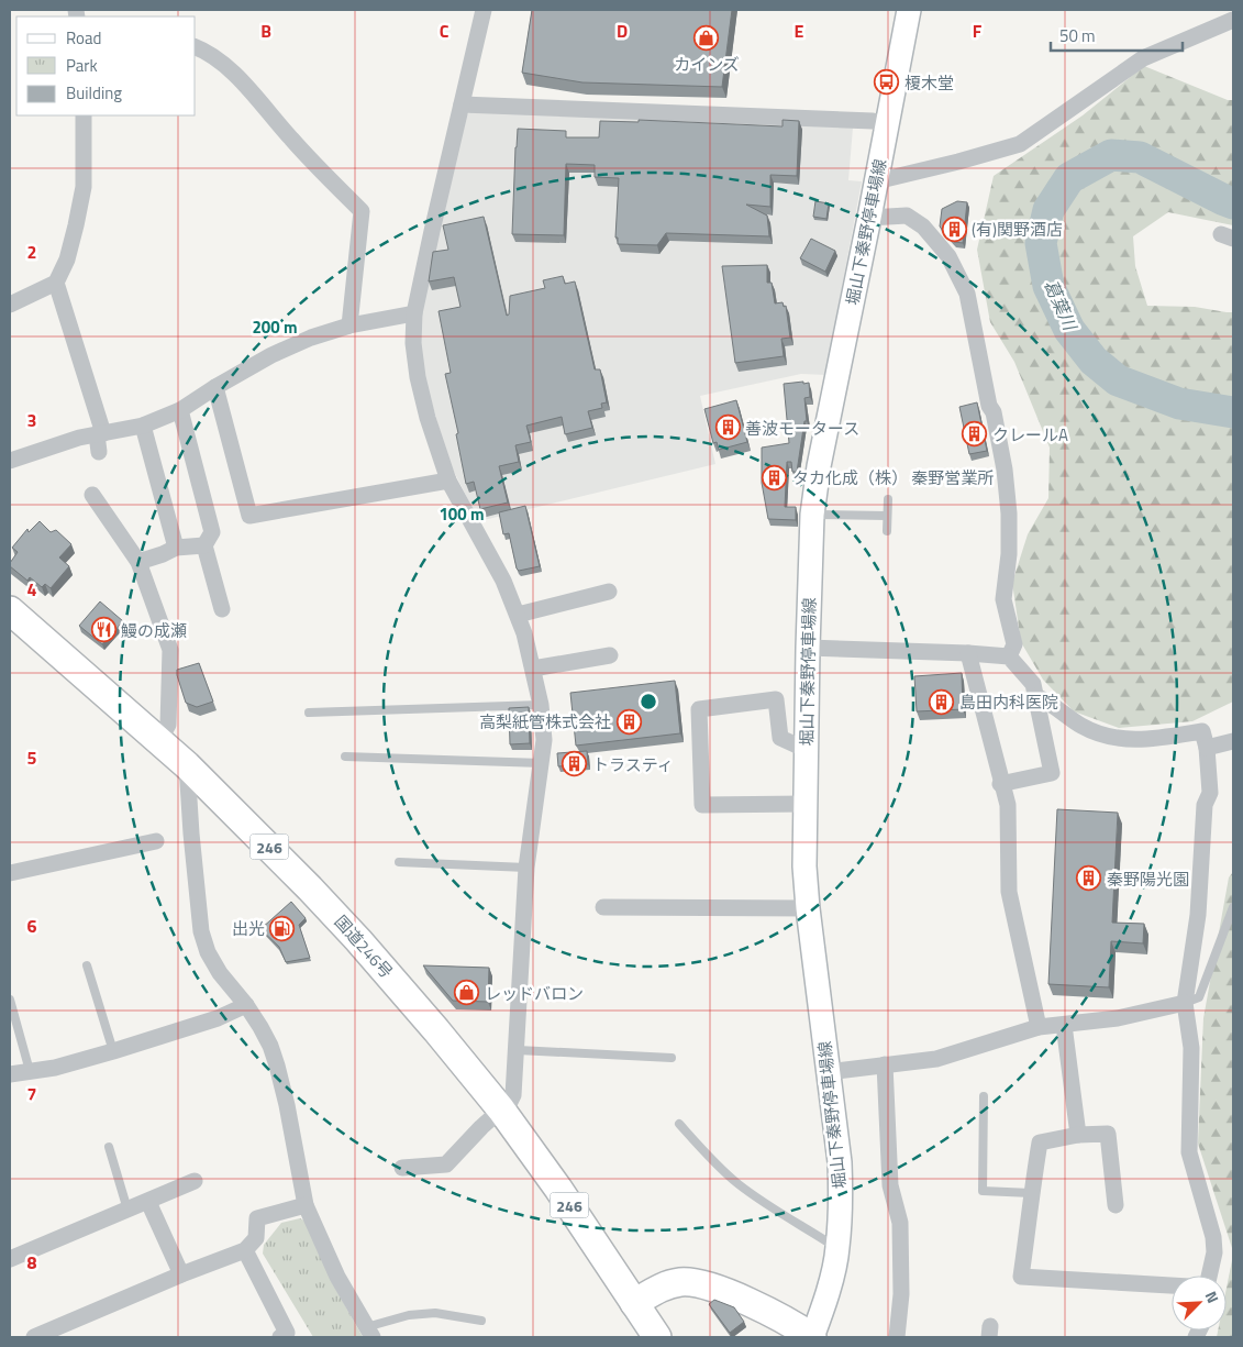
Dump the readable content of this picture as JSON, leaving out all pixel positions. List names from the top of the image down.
{
  "streets": {
    "highway": ["246", "国道246号"],
    "main road": ["堀山下秦野停車場線"]
  },
  "water": ["葛葉川"],
  "places": {
    "shop": ["カインズ", "レッドバロン"],
    "bus stop": ["榎木堂"],
    "building": [
      "(有)関野酒店",
      "善波モータース",
      "クレールA",
      "タカ化成（株） 秦野営業所",
      "島田内科医院",
      "高梨紙管株式会社",
      "トラスティ",
      "秦野陽光園"
    ],
    "restaurant": ["鰻の成瀬"],
    "fuel station": ["出光"]
  },
  "legend": ["Road", "Park", "Building"],
  "scale_bar": "50 m",
  "north": "top right",
  "grid": {
    "columns": [
      "B",
      "C",
      "D",
      "E",
      "F"
    ],
    "rows": [
      "2",
      "3",
      "4",
      "5",
      "6",
      "7",
      "8"
    ]
  },
  "rings": ["200 m", "100 m"]
}
